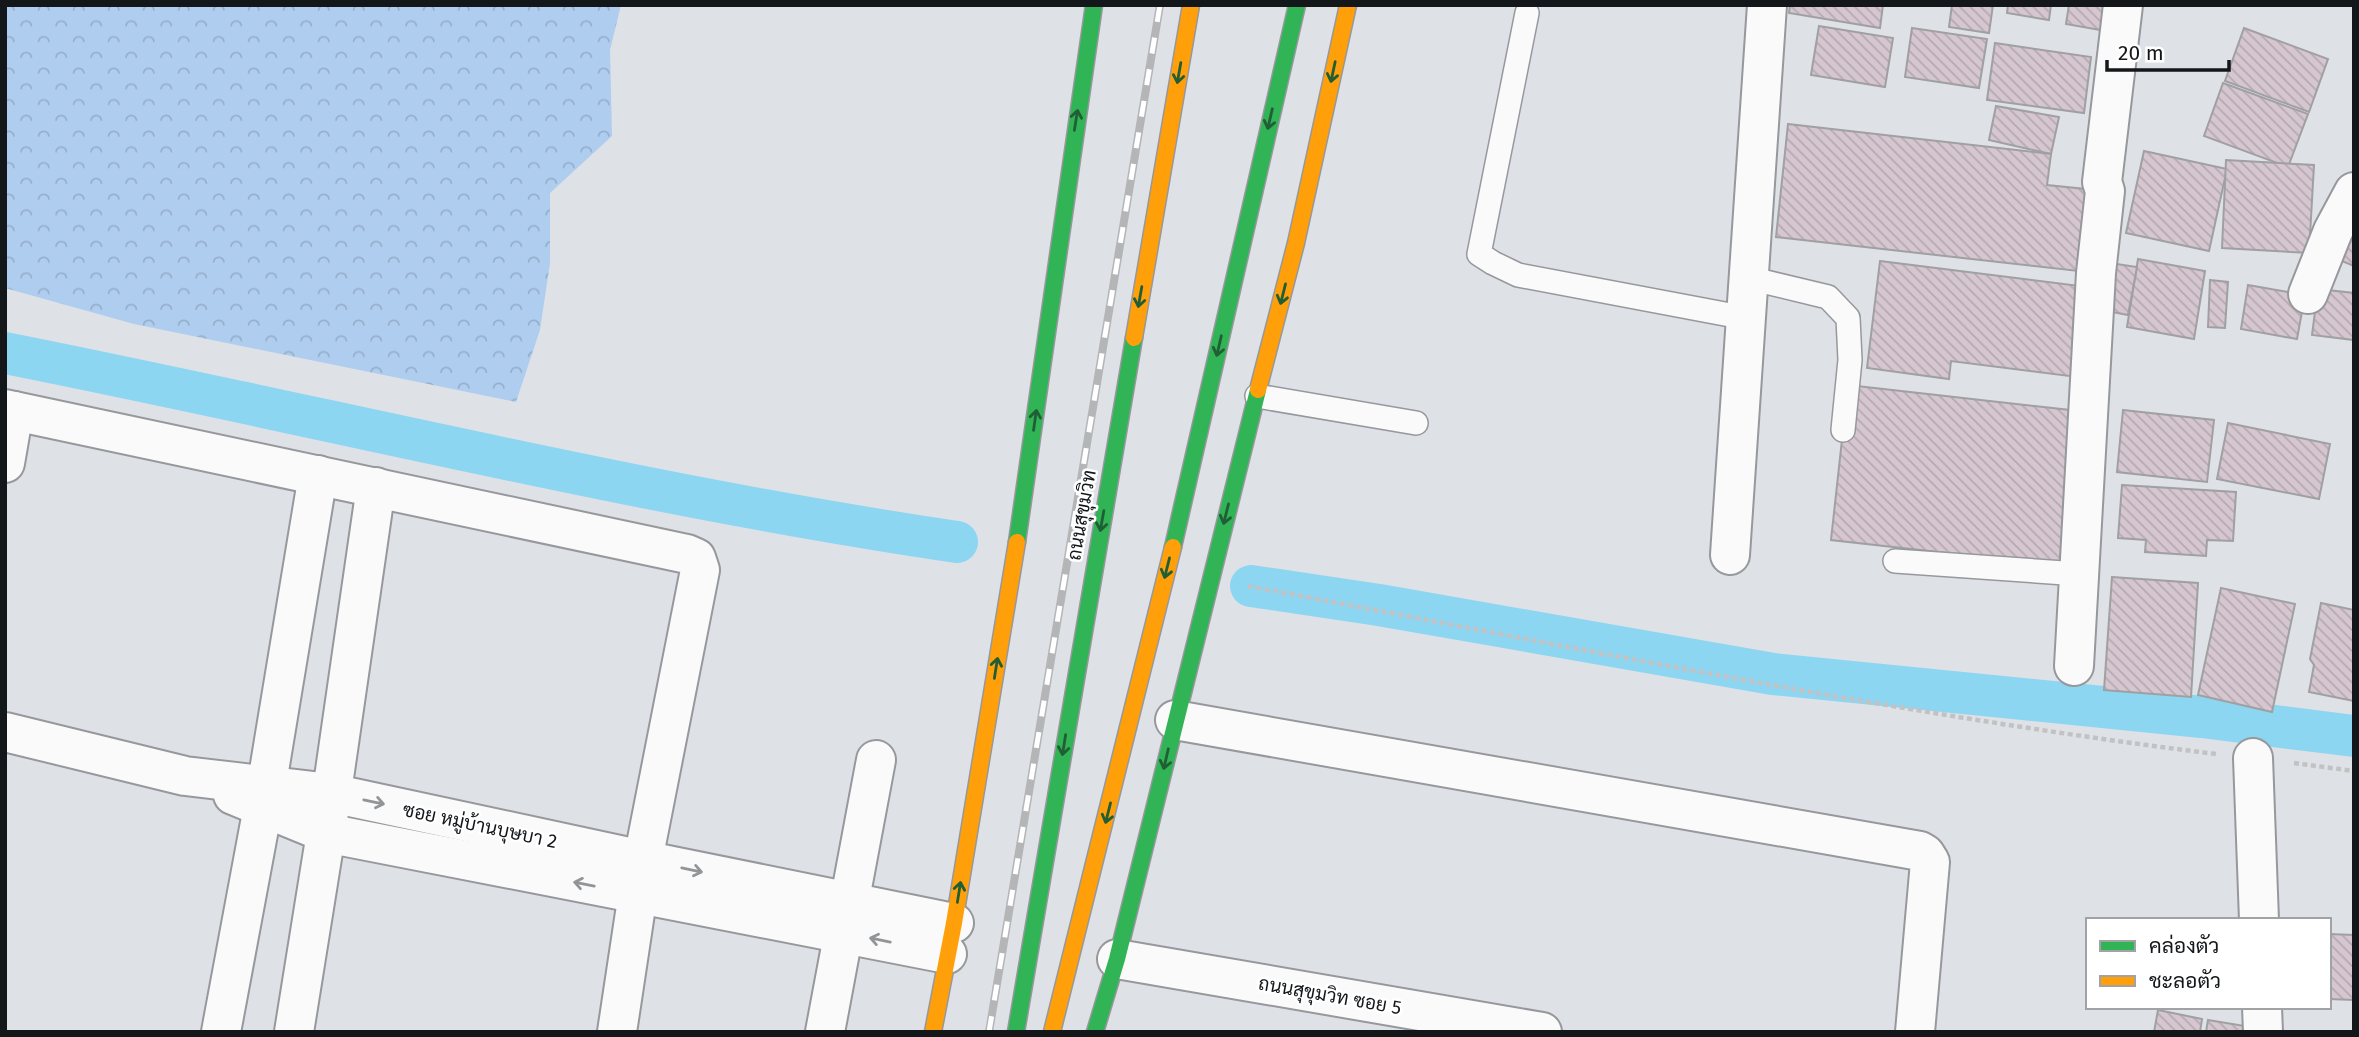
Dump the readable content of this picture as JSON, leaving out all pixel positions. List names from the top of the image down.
{
  "streets": {
    "highway": ["ถนนสุขุมวิท"],
    "street": ["ซอย หมู่บ้านบุษบา 2", "ถนนสุขุมวิท ซอย 5"]
  },
  "legend": ["คล่องตัว", "ชะลอตัว"],
  "scale_bar": "20 m"
}
